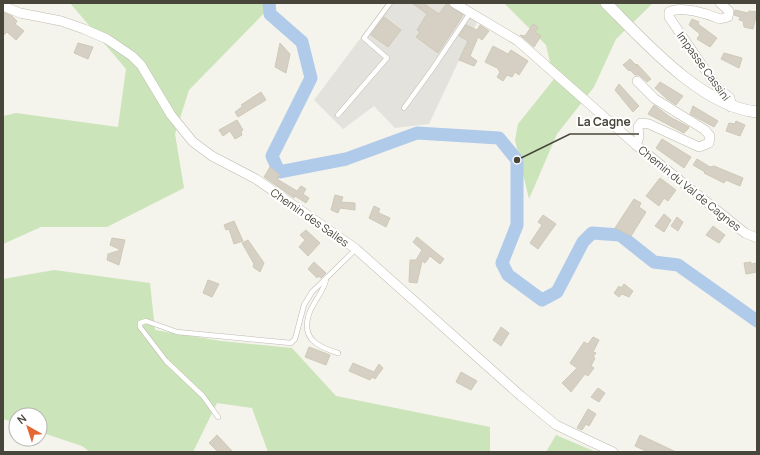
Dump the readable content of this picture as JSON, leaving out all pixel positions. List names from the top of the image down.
{
  "streets": {
    "street": ["Impasse Cassini", "Chemin du Val de Cagnes", "Chemin des Salles"]
  },
  "places": ["La Cagne"],
  "north": "top left"
}
